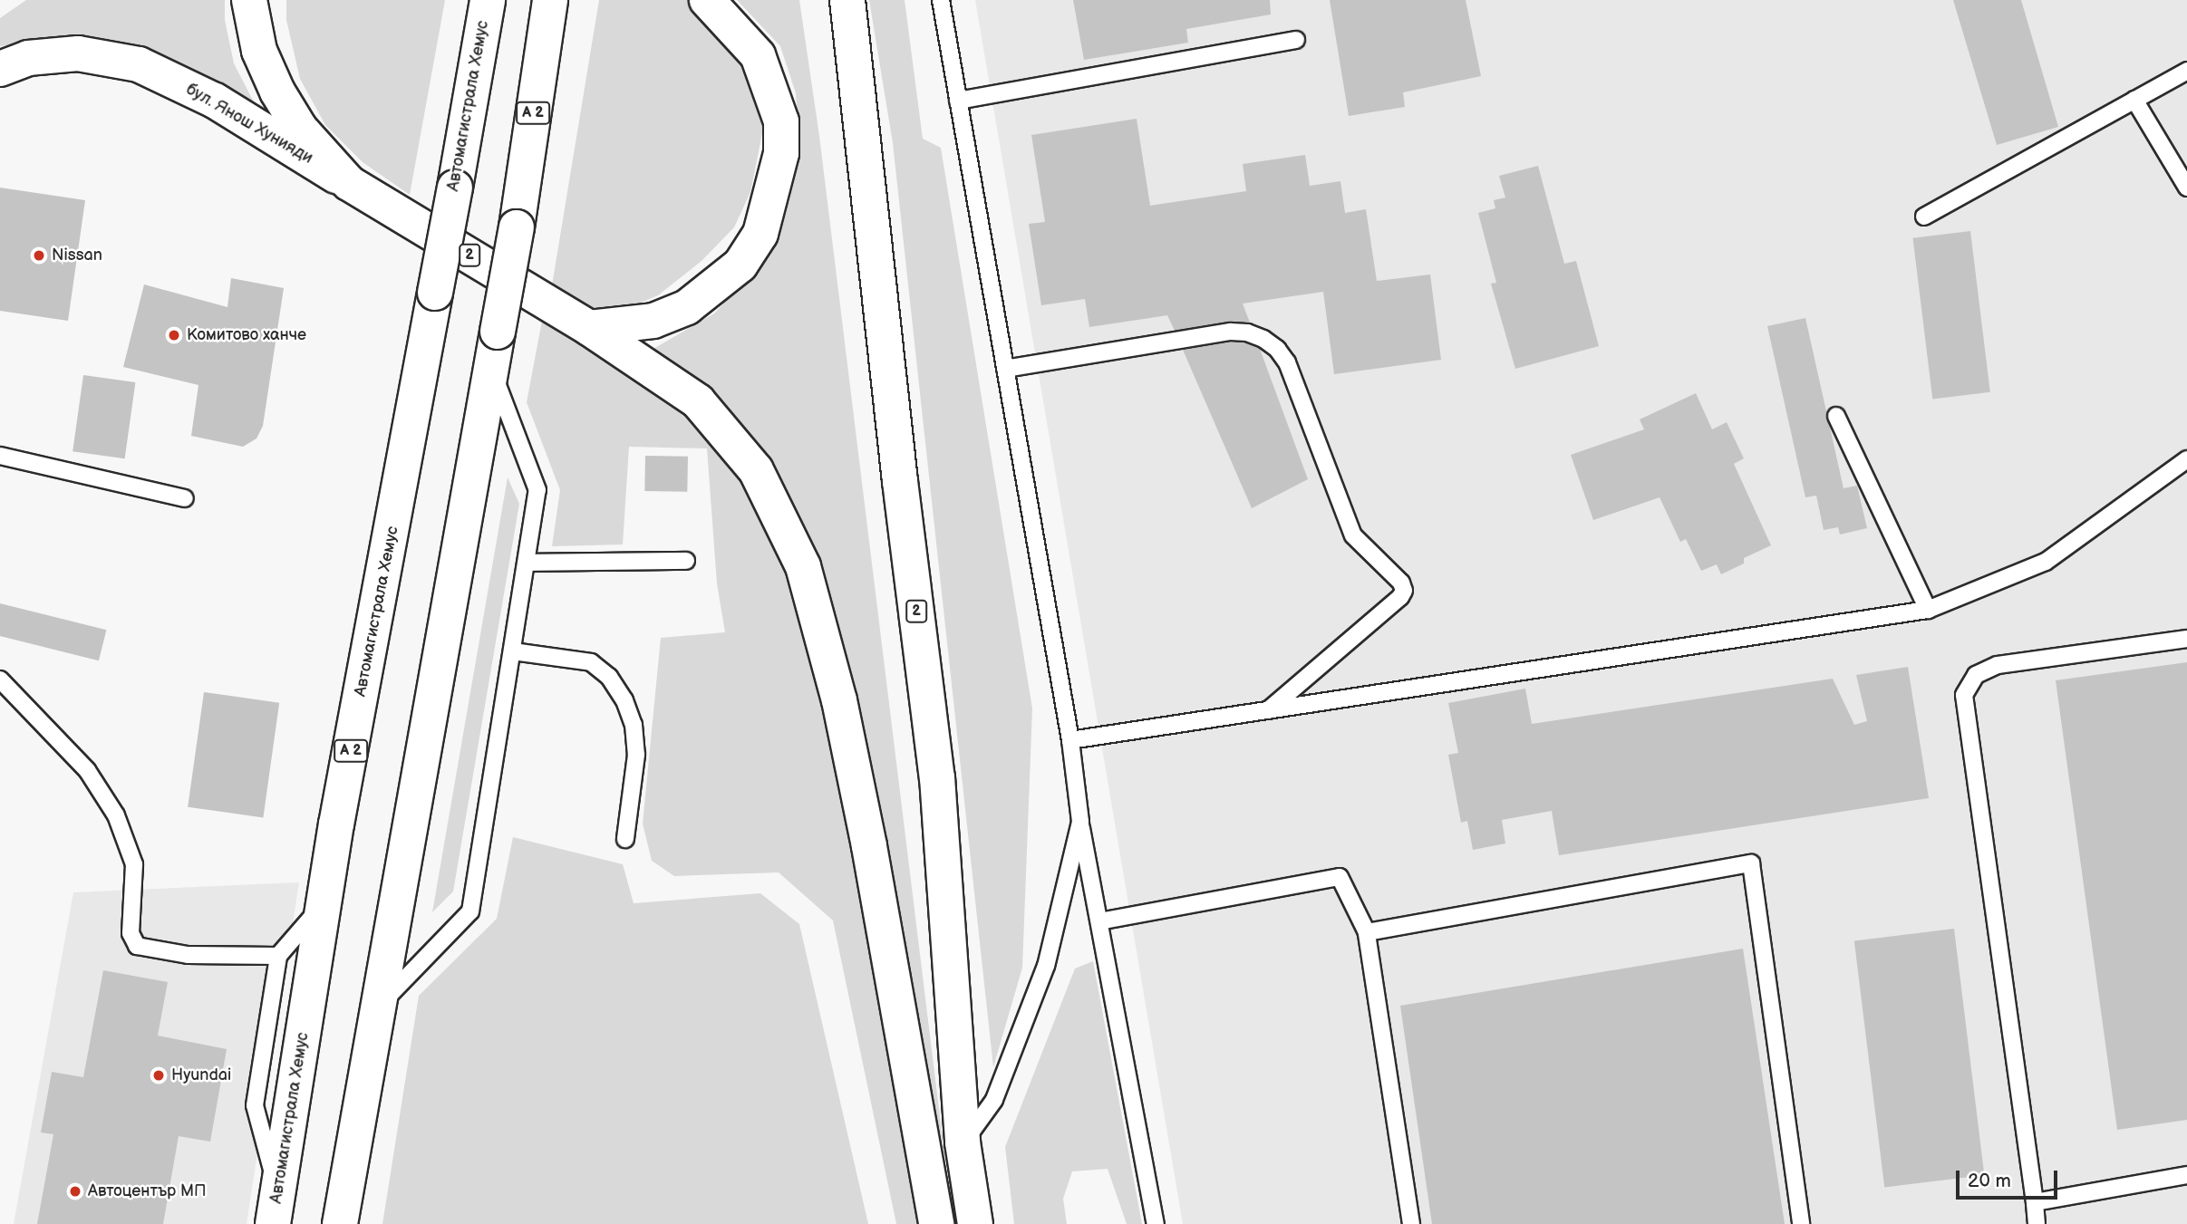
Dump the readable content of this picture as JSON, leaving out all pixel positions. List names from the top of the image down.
{
  "streets": {
    "main road": [
      "Автомагистрала Хемус",
      "A 2",
      "бул. Янош Хунияди",
      "2"
    ]
  },
  "crossings": [
    ["бул. Янош Хунияди", "2"]
  ],
  "places": [
    "Nissan",
    "Комитово ханче",
    "Hyundai",
    "Автоцентър МП"
  ],
  "scale_bar": "20 m"
}
